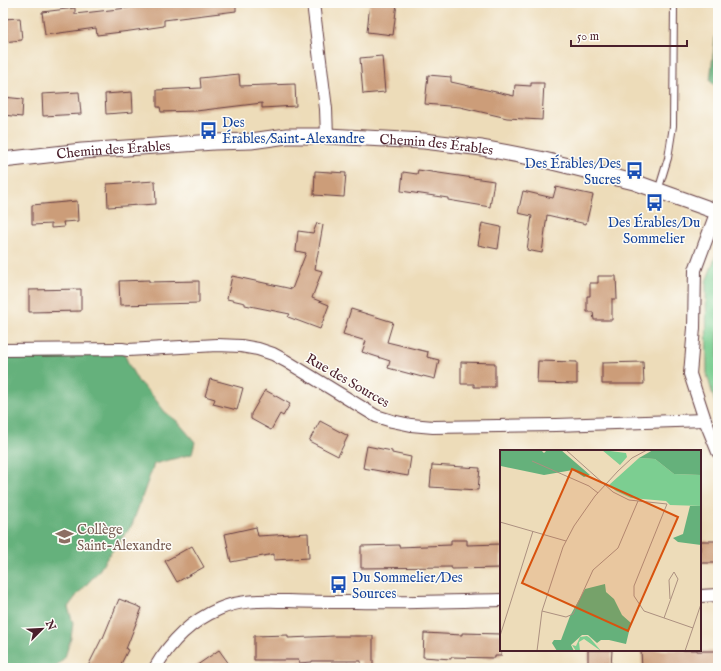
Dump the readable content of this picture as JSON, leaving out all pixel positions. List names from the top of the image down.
{
  "streets": {
    "street": ["Chemin des Érables", "Rue des Sources"]
  },
  "places": {
    "bus stop": [
      "Des Érables/Saint-Alexandre",
      "Des Érables/Des Sucres",
      "Des Érables/Du Sommelier",
      "Du Sommelier/Des Sources"
    ],
    "school or university": ["Collège Saint-Alexandre"]
  },
  "scale_bar": "50 m",
  "north": "top right"
}
